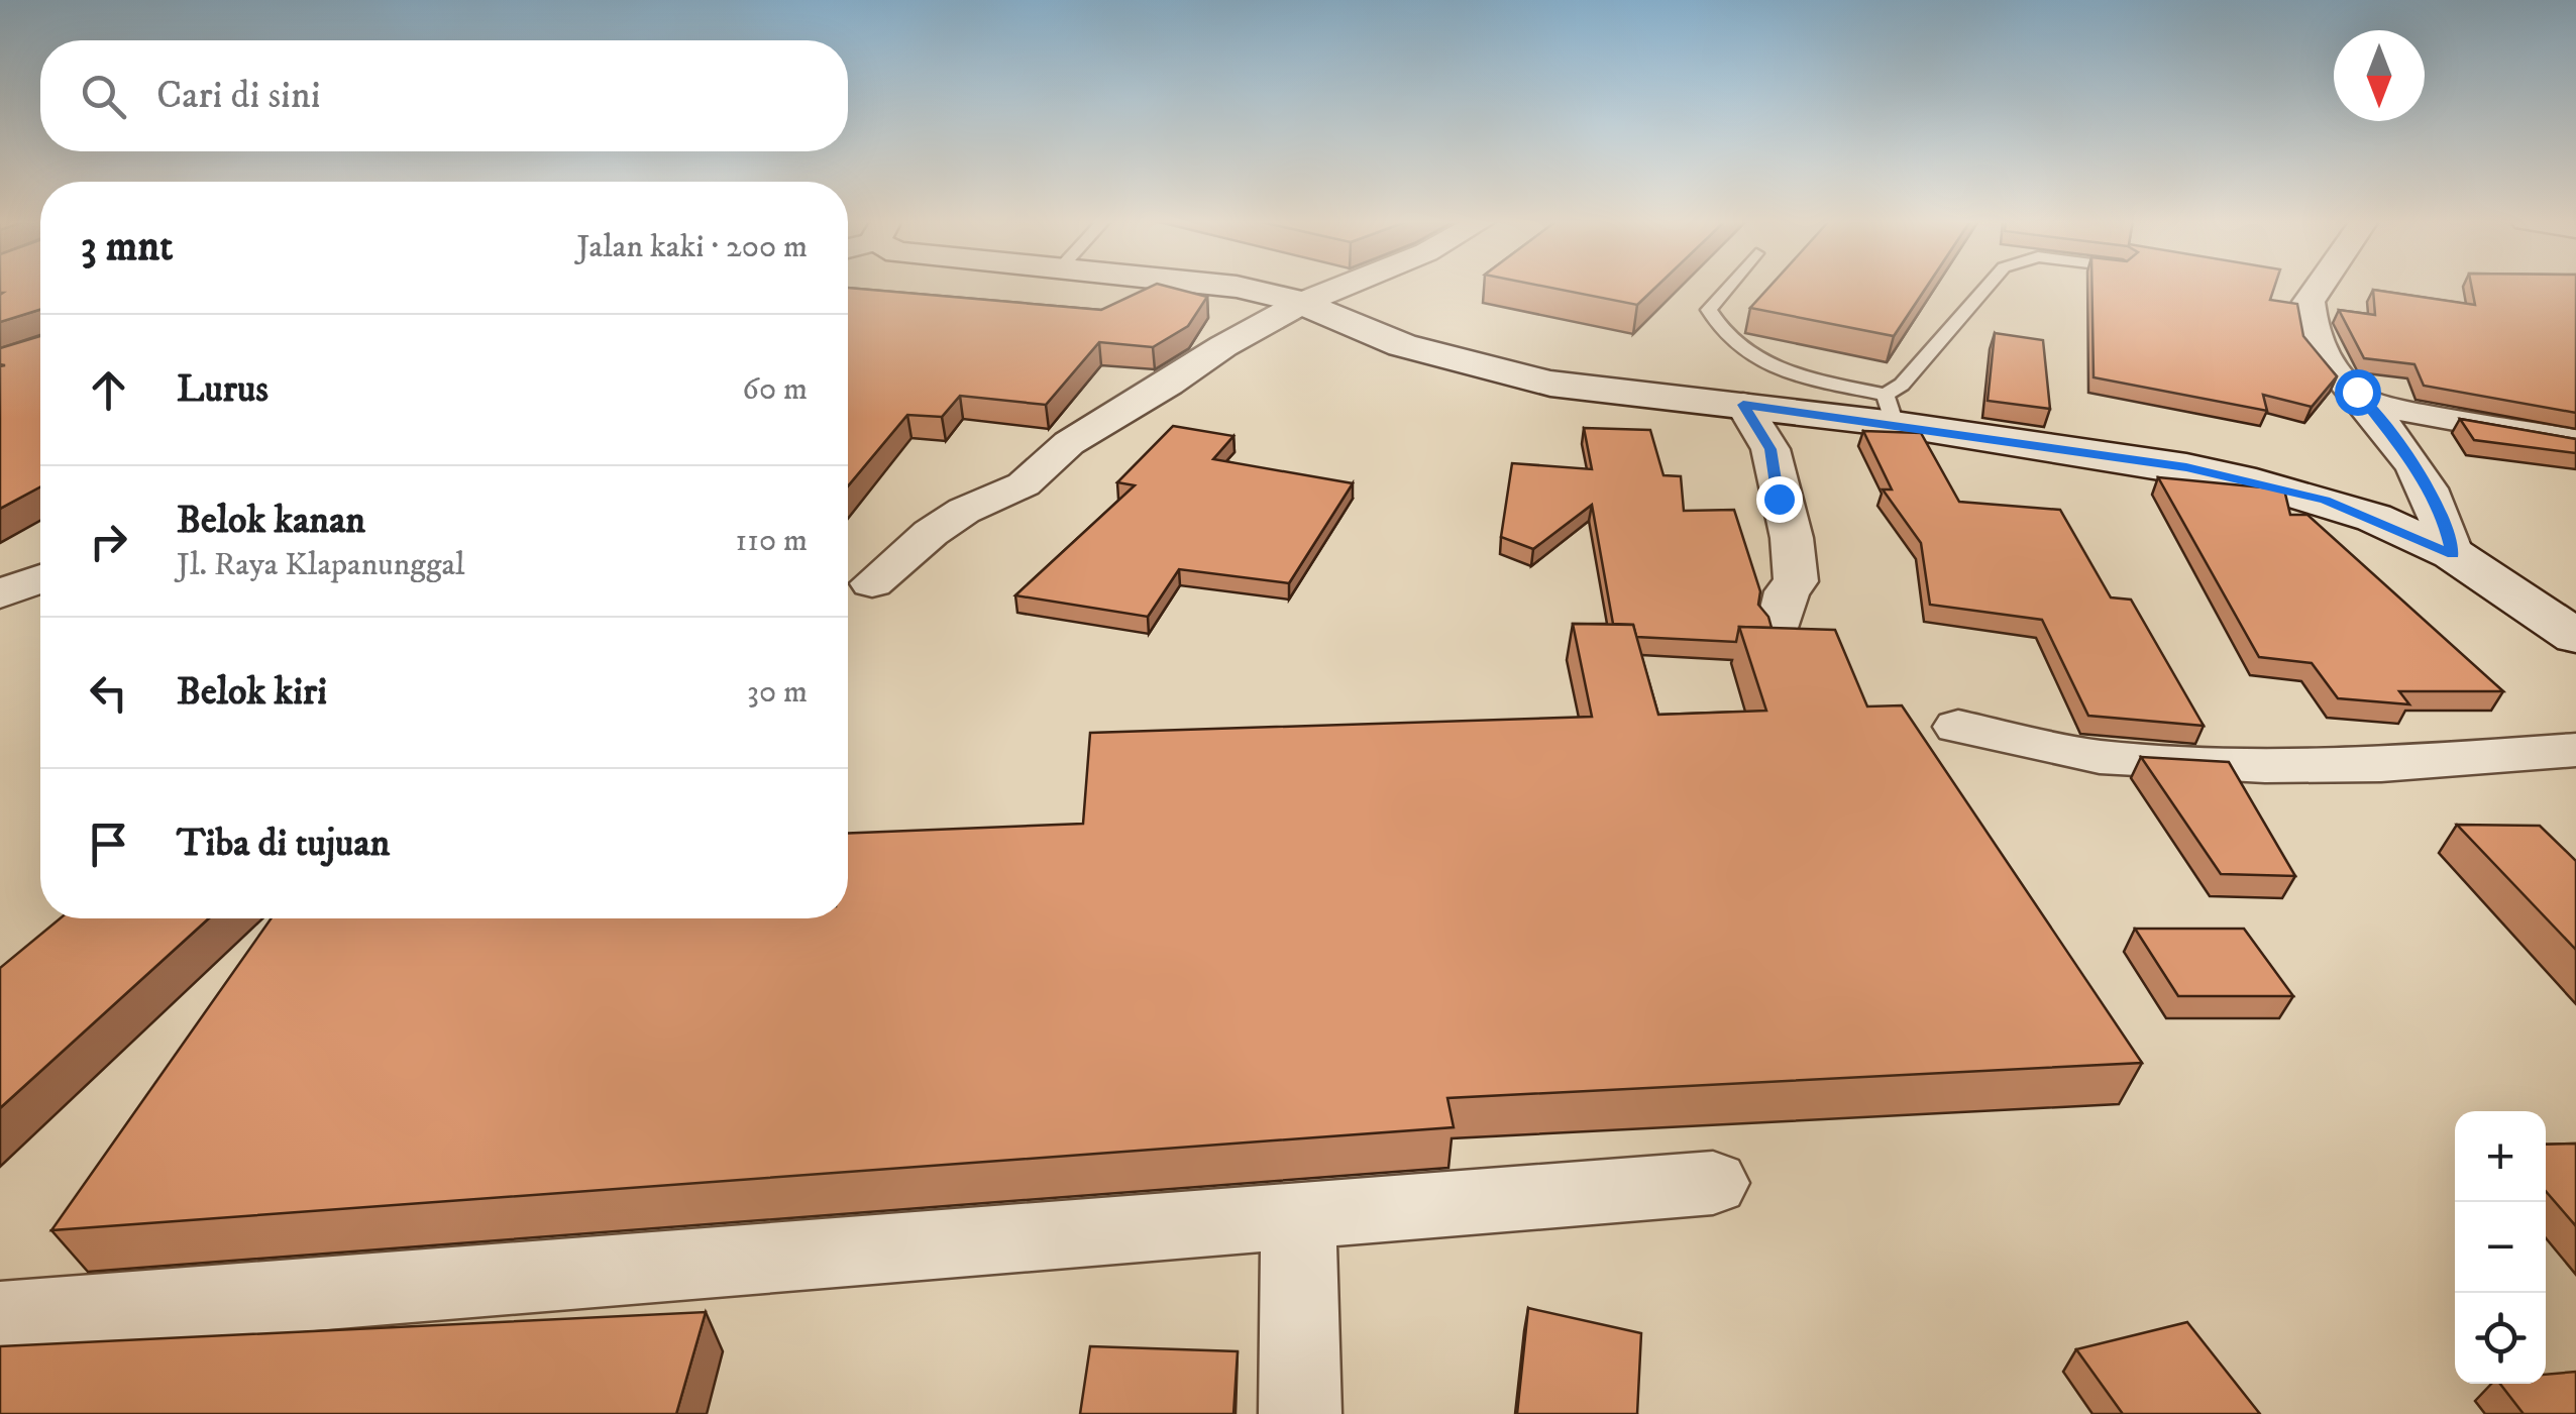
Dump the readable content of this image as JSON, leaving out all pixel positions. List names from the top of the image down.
{
  "north": "bottom",
  "page": {
    "search": "Cari di sini",
    "heading": ["3 mnt", "Jalan kaki · 200 m"],
    "list": [
      ["Lurus", "60 m"],
      ["Belok kanan", "Jl. Raya Klapanunggal", "110 m"],
      ["Belok kiri", "30 m"],
      "Tiba di tujuan"
    ],
    "map_buttons": ["+", "−"]
  }
}
